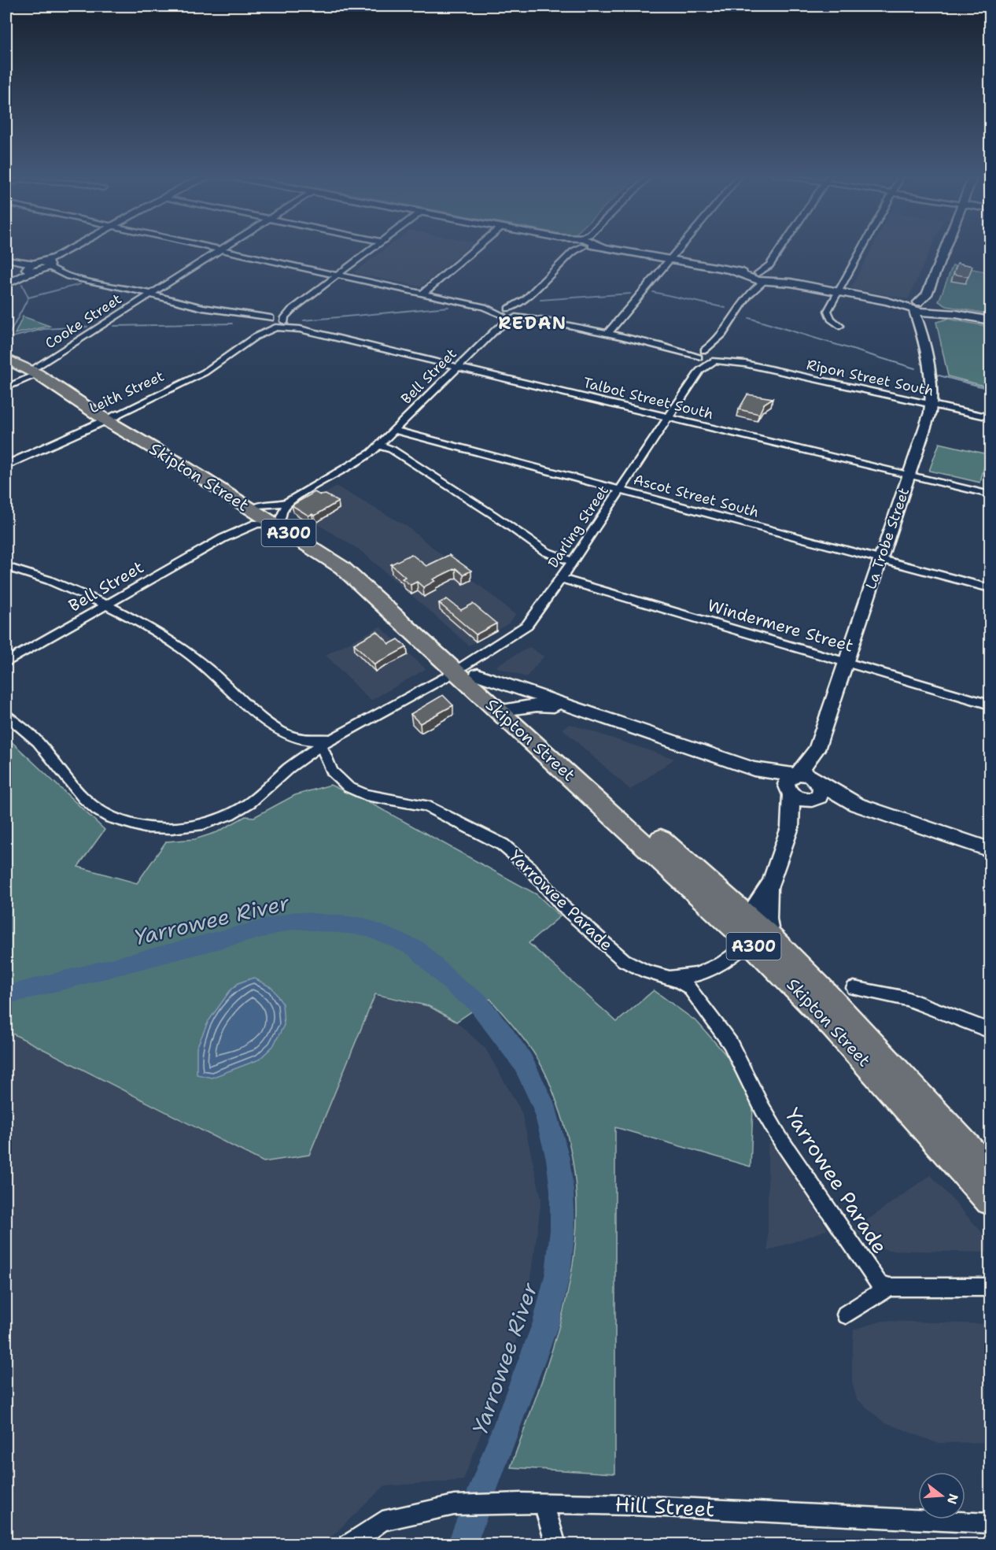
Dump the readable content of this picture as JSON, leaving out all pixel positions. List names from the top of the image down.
{
  "streets": {
    "highway": ["Skipton Street", "A300"],
    "main road": ["Leith Street", "La Trobe Street"],
    "street": [
      "Cooke Street",
      "Bell Street",
      "Ripon Street South",
      "Talbot Street South",
      "Ascot Street South",
      "Darling Street",
      "Windermere Street",
      "Yarrowee Parade",
      "Hill Street"
    ]
  },
  "crossings": [
    ["Cooke Street", "Skipton Street"],
    ["Bell Street", "Talbot Street South"],
    ["Bell Street", "Skipton Street"],
    ["Bell Street", "Ascot Street South"],
    ["Ripon Street South", "Darling Street"],
    ["Ripon Street South", "La Trobe Street"],
    ["Leith Street", "Talbot Street South"],
    ["Leith Street", "Skipton Street"],
    ["Talbot Street South", "Darling Street"],
    ["Talbot Street South", "La Trobe Street"],
    ["Skipton Street", "Darling Street"],
    ["Skipton Street", "Yarrowee Parade"],
    ["Ascot Street South", "Darling Street"],
    ["Ascot Street South", "La Trobe Street"],
    ["Darling Street", "Windermere Street"],
    ["La Trobe Street", "Windermere Street"]
  ],
  "districts": ["REDAN"],
  "water": ["Yarrowee River"],
  "north": "right"
}
